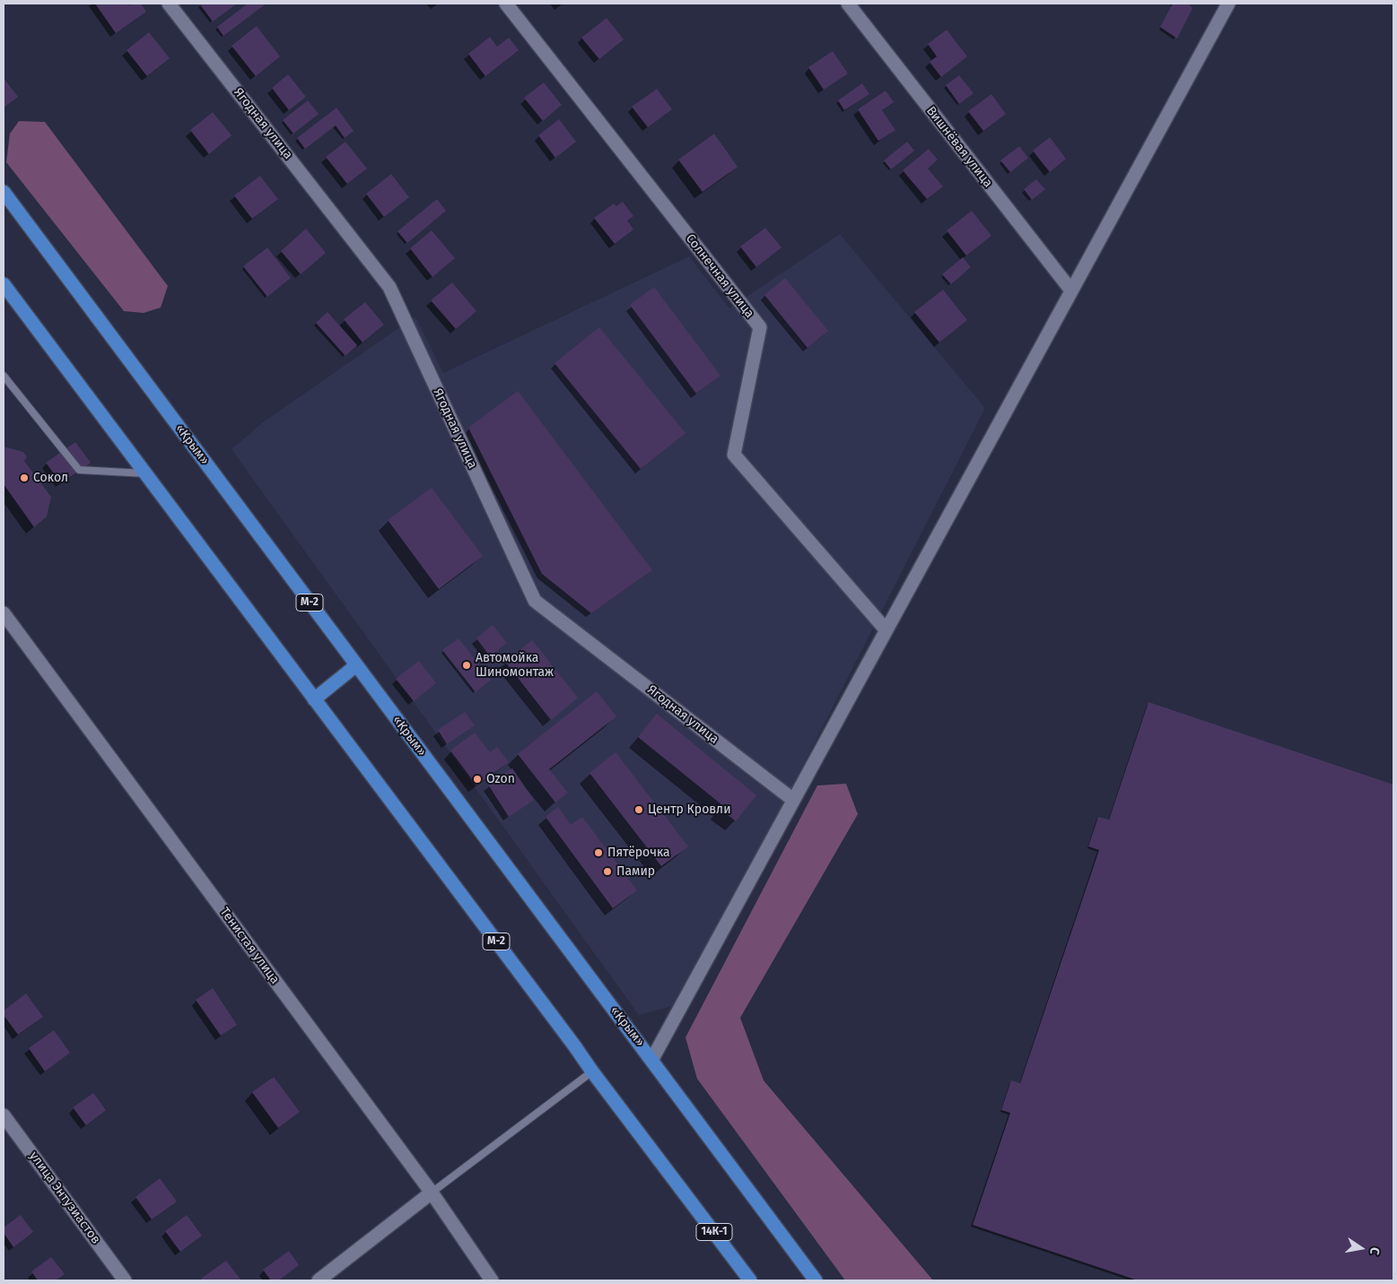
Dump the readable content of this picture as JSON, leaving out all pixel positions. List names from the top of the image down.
{
  "streets": {
    "main road": ["«Крым»", "М-2", "14К-1"],
    "street": [
      "Ягодная улица",
      "Вишнёвая улица",
      "Солнечная улица",
      "Тенистая улица",
      "улица Энтузиастов"
    ]
  },
  "crossings": [
    ["М-2", "14К-1"]
  ],
  "places": [
    "Сокол",
    "Автомойка Шиномонтаж",
    "Ozon",
    "Центр Кровли",
    "Пятёрочка",
    "Памир"
  ],
  "north": "right"
}
